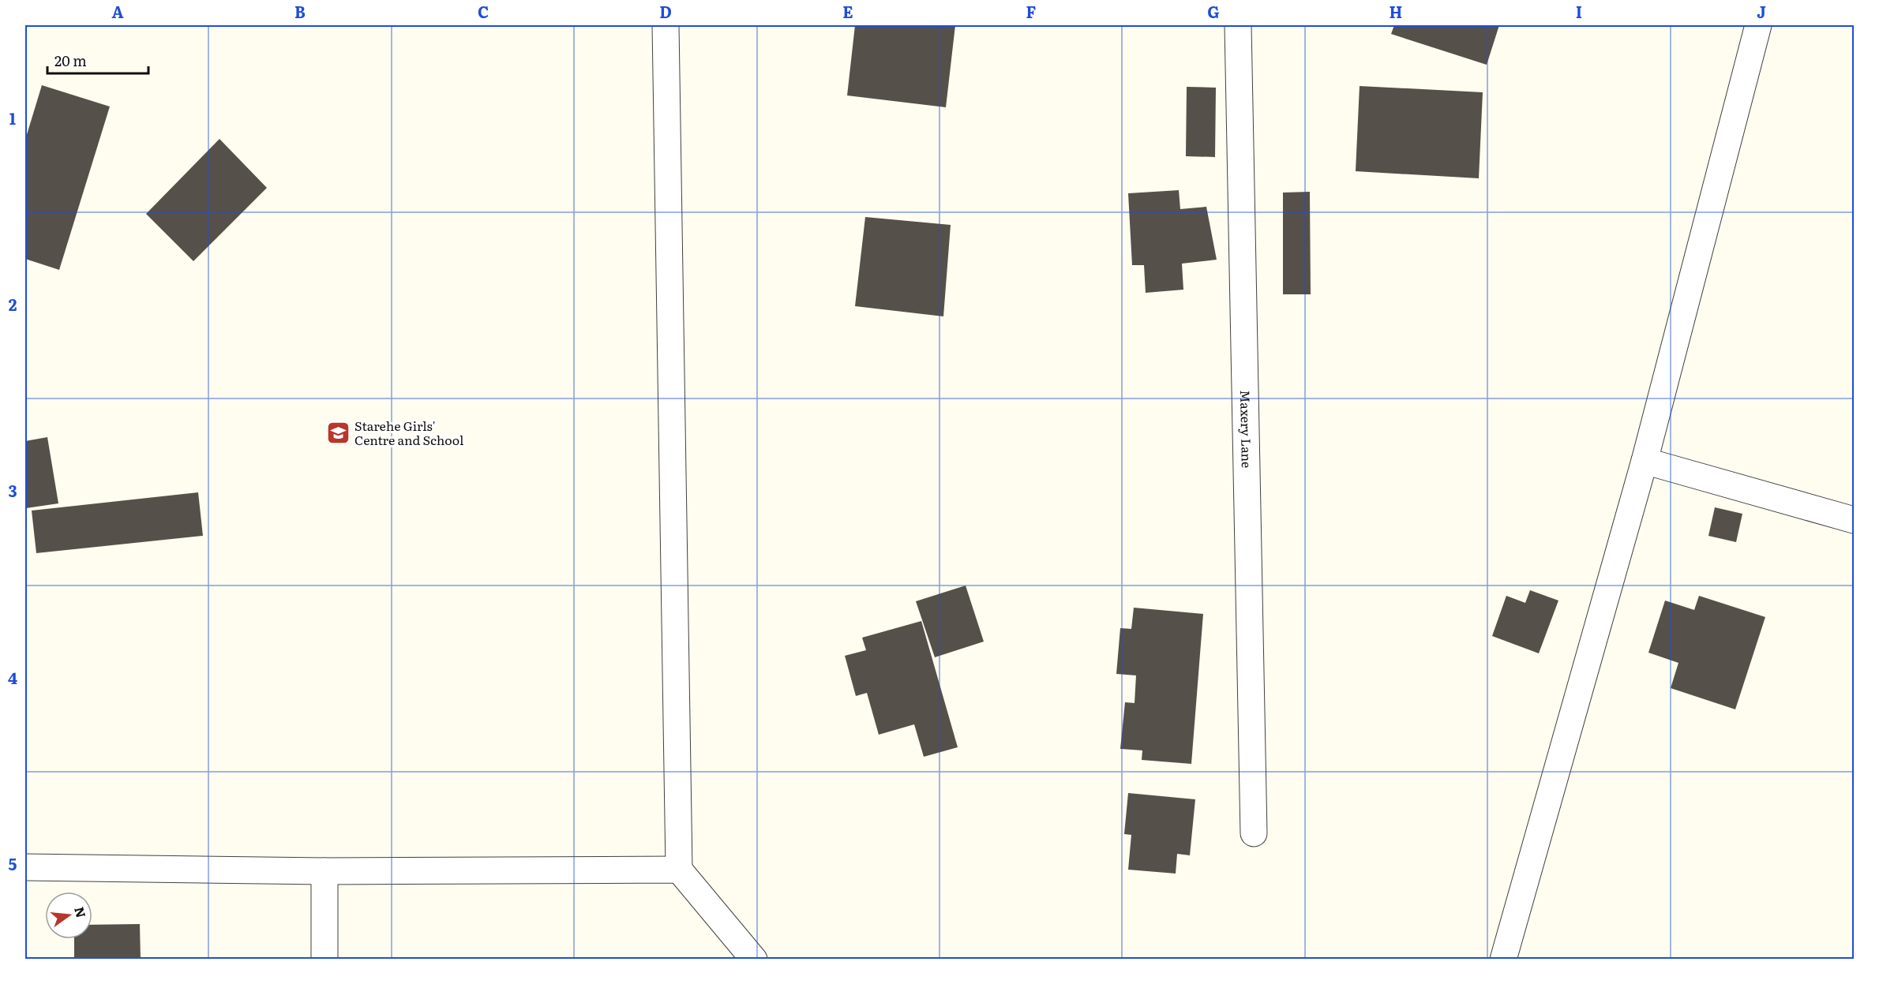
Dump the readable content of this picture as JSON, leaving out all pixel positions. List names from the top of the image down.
{
  "streets": {
    "street": ["Maxery Lane"]
  },
  "places": {
    "school or university": ["Starehe Girls' Centre and School"]
  },
  "scale_bar": "20 m",
  "north": "right",
  "grid": {
    "columns": [
      "A",
      "B",
      "C",
      "D",
      "E",
      "F",
      "G",
      "H",
      "I",
      "J"
    ],
    "rows": [
      "1",
      "2",
      "3",
      "4",
      "5"
    ]
  }
}
